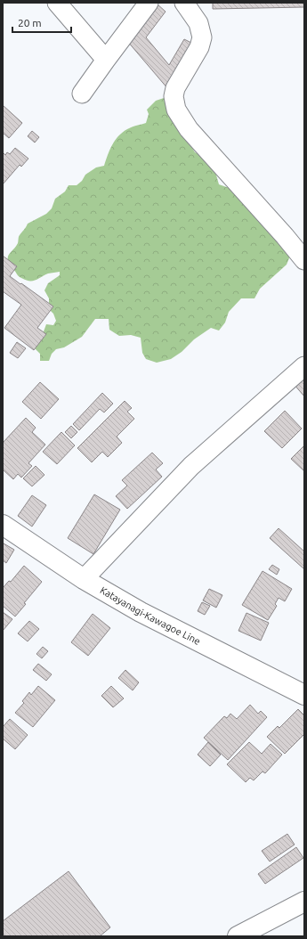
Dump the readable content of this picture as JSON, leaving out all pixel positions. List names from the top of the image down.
{
  "streets": {
    "main road": ["Katayanagi-Kawagoe Line"]
  },
  "scale_bar": "20 m"
}
